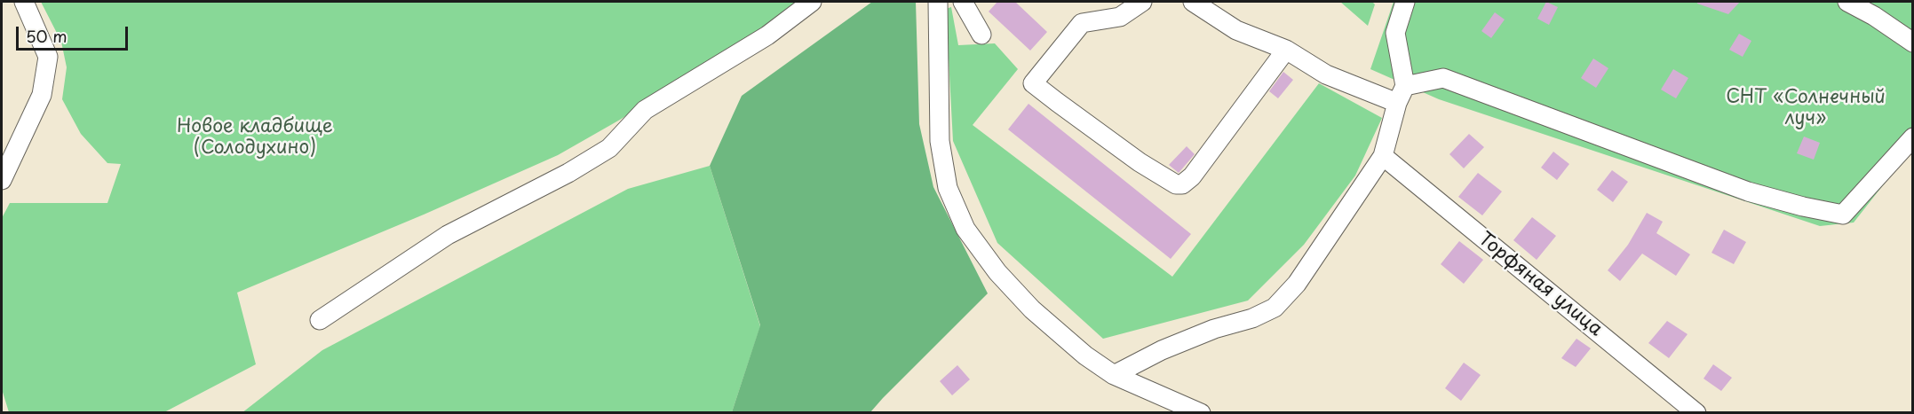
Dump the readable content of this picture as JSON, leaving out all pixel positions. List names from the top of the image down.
{
  "streets": {
    "street": ["Торфяная улица"]
  },
  "parks": ["СНТ «Солнечный луч»", "Новое кладбище (Солодухино)"],
  "scale_bar": "50 m"
}
